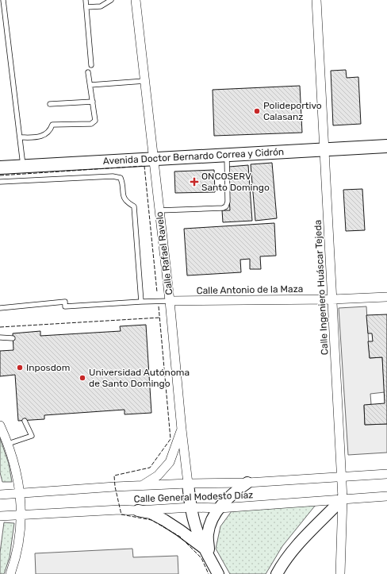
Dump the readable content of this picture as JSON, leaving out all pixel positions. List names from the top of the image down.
{
  "streets": {
    "main road": ["Avenida Doctor Bernardo Correa y Cidrón"],
    "street": [
      "Calle Rafael Ravelo",
      "Calle Ingeniero Huáscar Tejeda",
      "Calle Antonio de la Maza",
      "Calle General Modesto Díaz"
    ]
  },
  "crossings": [
    ["Avenida Doctor Bernardo Correa y Cidrón", "Calle Rafael Ravelo"],
    ["Avenida Doctor Bernardo Correa y Cidrón", "Calle Ingeniero Huáscar Tejeda"],
    ["Calle Rafael Ravelo", "Calle Antonio de la Maza"],
    ["Calle Rafael Ravelo", "Calle General Modesto Díaz"],
    ["Calle Ingeniero Huáscar Tejeda", "Calle Antonio de la Maza"],
    ["Calle Ingeniero Huáscar Tejeda", "Calle General Modesto Díaz"]
  ],
  "places": {
    "other": ["Polideportivo Calasanz", "Inposdom", "Universidad Autónoma de Santo Domingo"],
    "health": ["ONCOSERV Santo Domingo"]
  }
}
